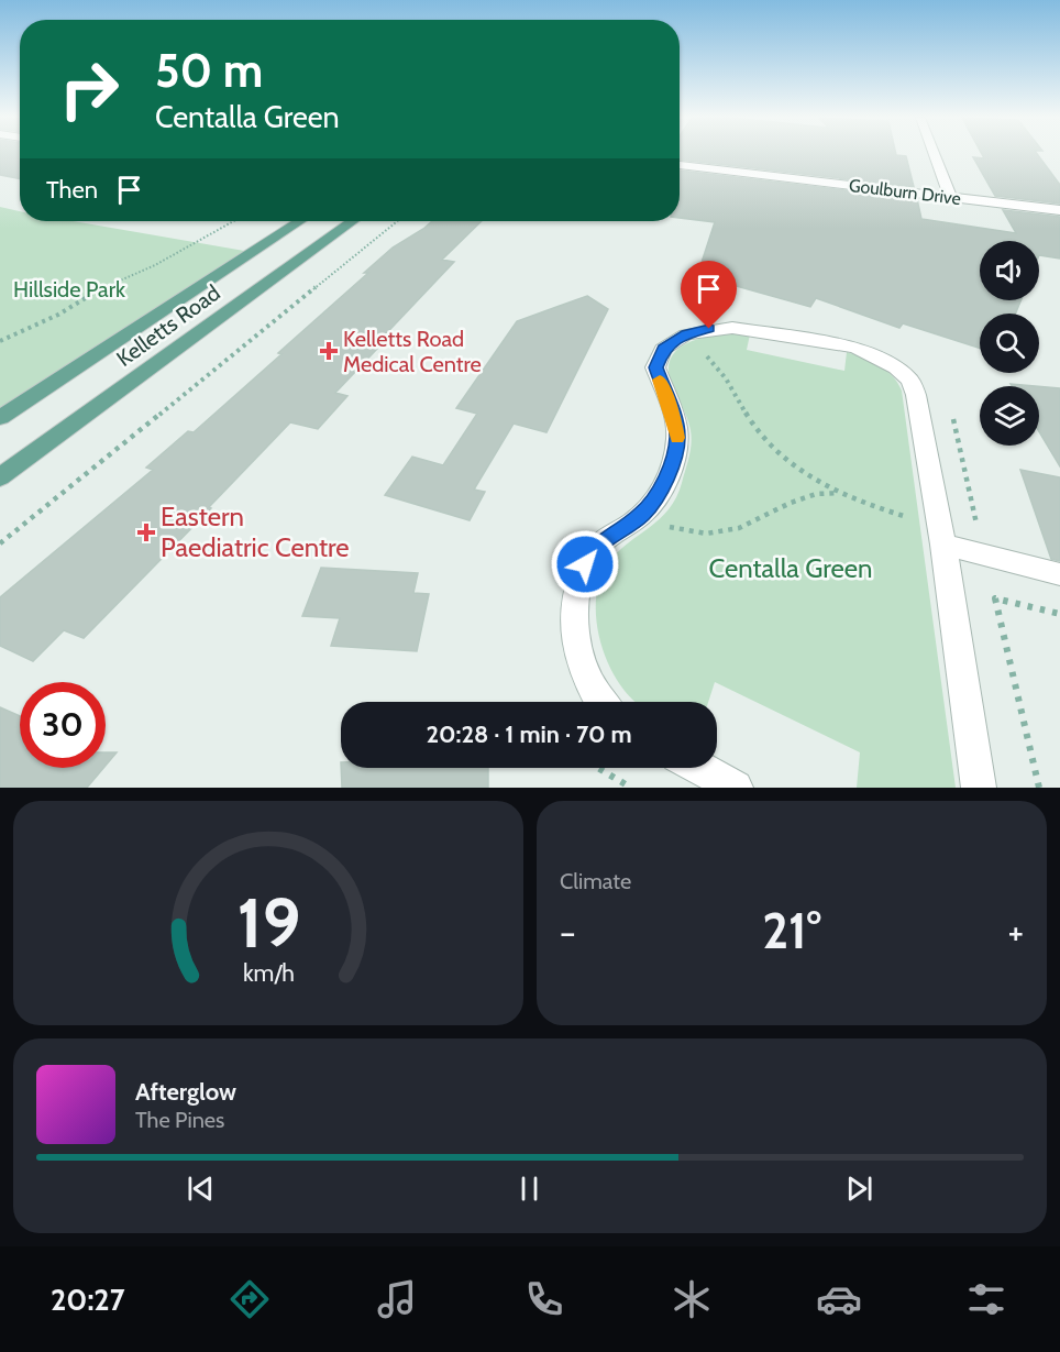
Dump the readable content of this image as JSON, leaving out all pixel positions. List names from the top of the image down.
{
  "streets": {
    "main road": ["Kelletts Road"],
    "street": ["Goulburn Drive"]
  },
  "parks": ["Hillside Park", "Centalla Green"],
  "places": {
    "health": ["Kelletts Road Medical Centre", "Eastern Paediatric Centre"]
  },
  "page": {
    "turn": ["50 m", "Centalla Green"],
    "then": "Then",
    "limit": "30",
    "trip": "20:28 · 1 min · 70 m",
    "tile": "Climate",
    "heat": ["−", "21°", "+"],
    "song": ["Afterglow", "The Pines"],
    "tabs": "20:27",
    "gauge": ["19", "km/h"]
  }
}
